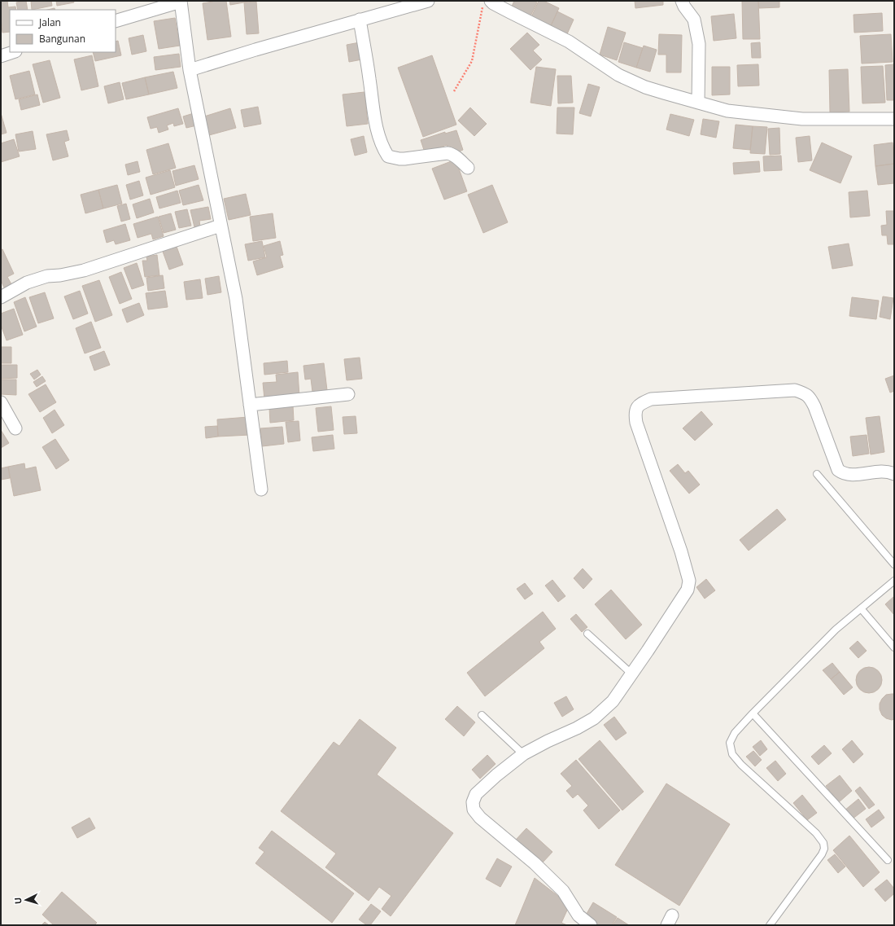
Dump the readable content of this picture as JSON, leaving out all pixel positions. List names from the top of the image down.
{
  "legend": ["Jalan", "Bangunan"],
  "north": "left"
}
